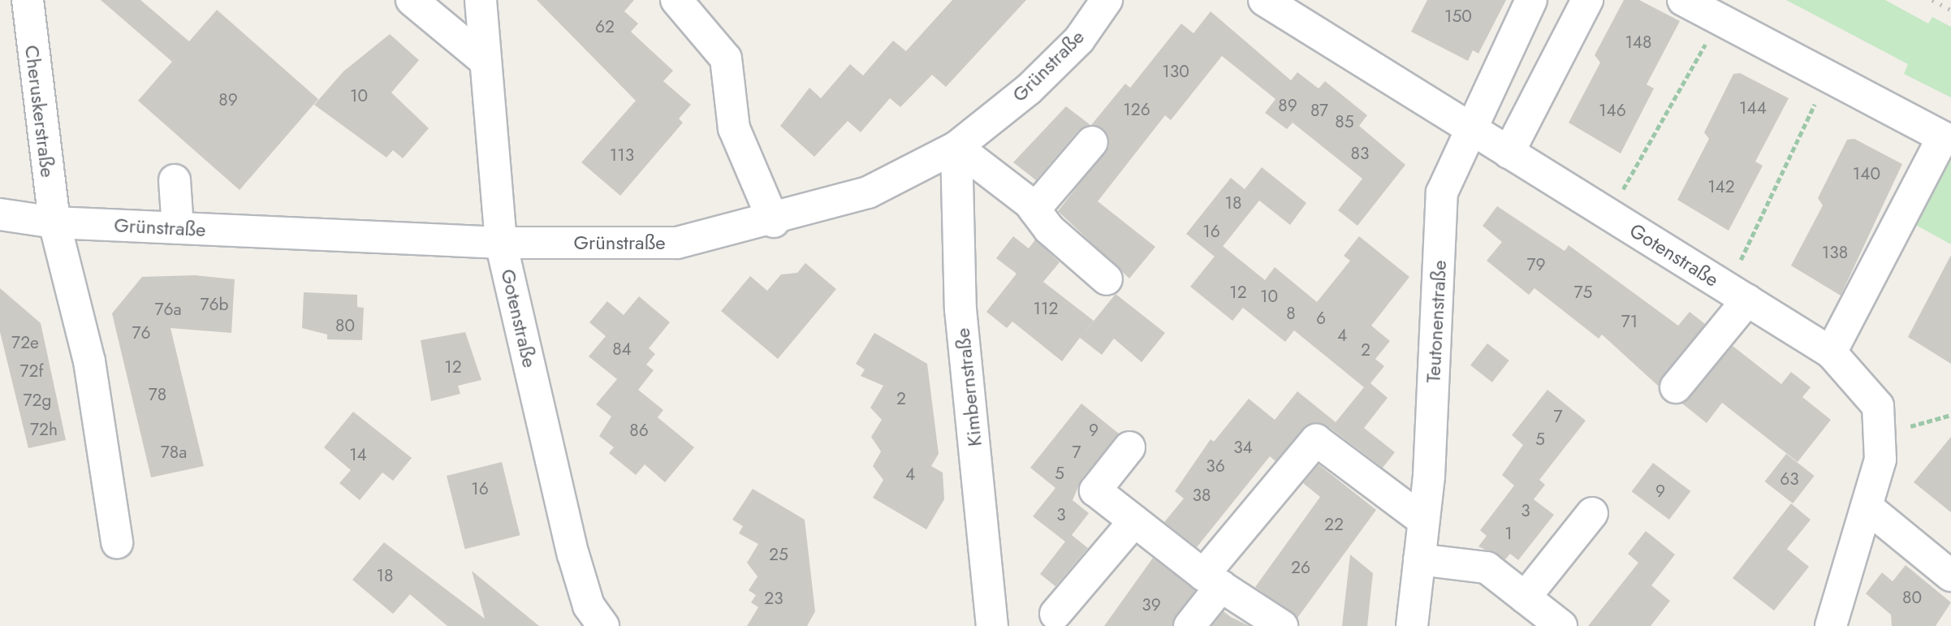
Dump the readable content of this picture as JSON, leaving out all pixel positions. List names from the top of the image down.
{
  "streets": {
    "street": [
      "Grünstraße",
      "Cheruskerstraße",
      "Gotenstraße",
      "Teutonenstraße",
      "Kimbernstraße"
    ]
  },
  "crossings": [
    ["Grünstraße", "Cheruskerstraße"],
    ["Grünstraße", "Gotenstraße"],
    ["Grünstraße", "Kimbernstraße"],
    ["Gotenstraße", "Teutonenstraße"]
  ],
  "house_numbers": [
    "150",
    "62",
    "148",
    "130",
    "10",
    "89",
    "89",
    "144",
    "126",
    "87",
    "146",
    "85",
    "83",
    "113",
    "140",
    "142",
    "18",
    "16",
    "138",
    "79",
    "12",
    "75",
    "10",
    "76b",
    "112",
    "76a",
    "8",
    "6",
    "71",
    "80",
    "76",
    "4",
    "72e",
    "84",
    "2",
    "12",
    "72f",
    "78",
    "2",
    "72g",
    "7",
    "72h",
    "86",
    "9",
    "5",
    "34",
    "78a",
    "7",
    "14",
    "36",
    "5",
    "4",
    "63",
    "16",
    "9",
    "38",
    "3",
    "3",
    "22",
    "1",
    "25",
    "26",
    "18",
    "80",
    "23",
    "39"
  ]
}
